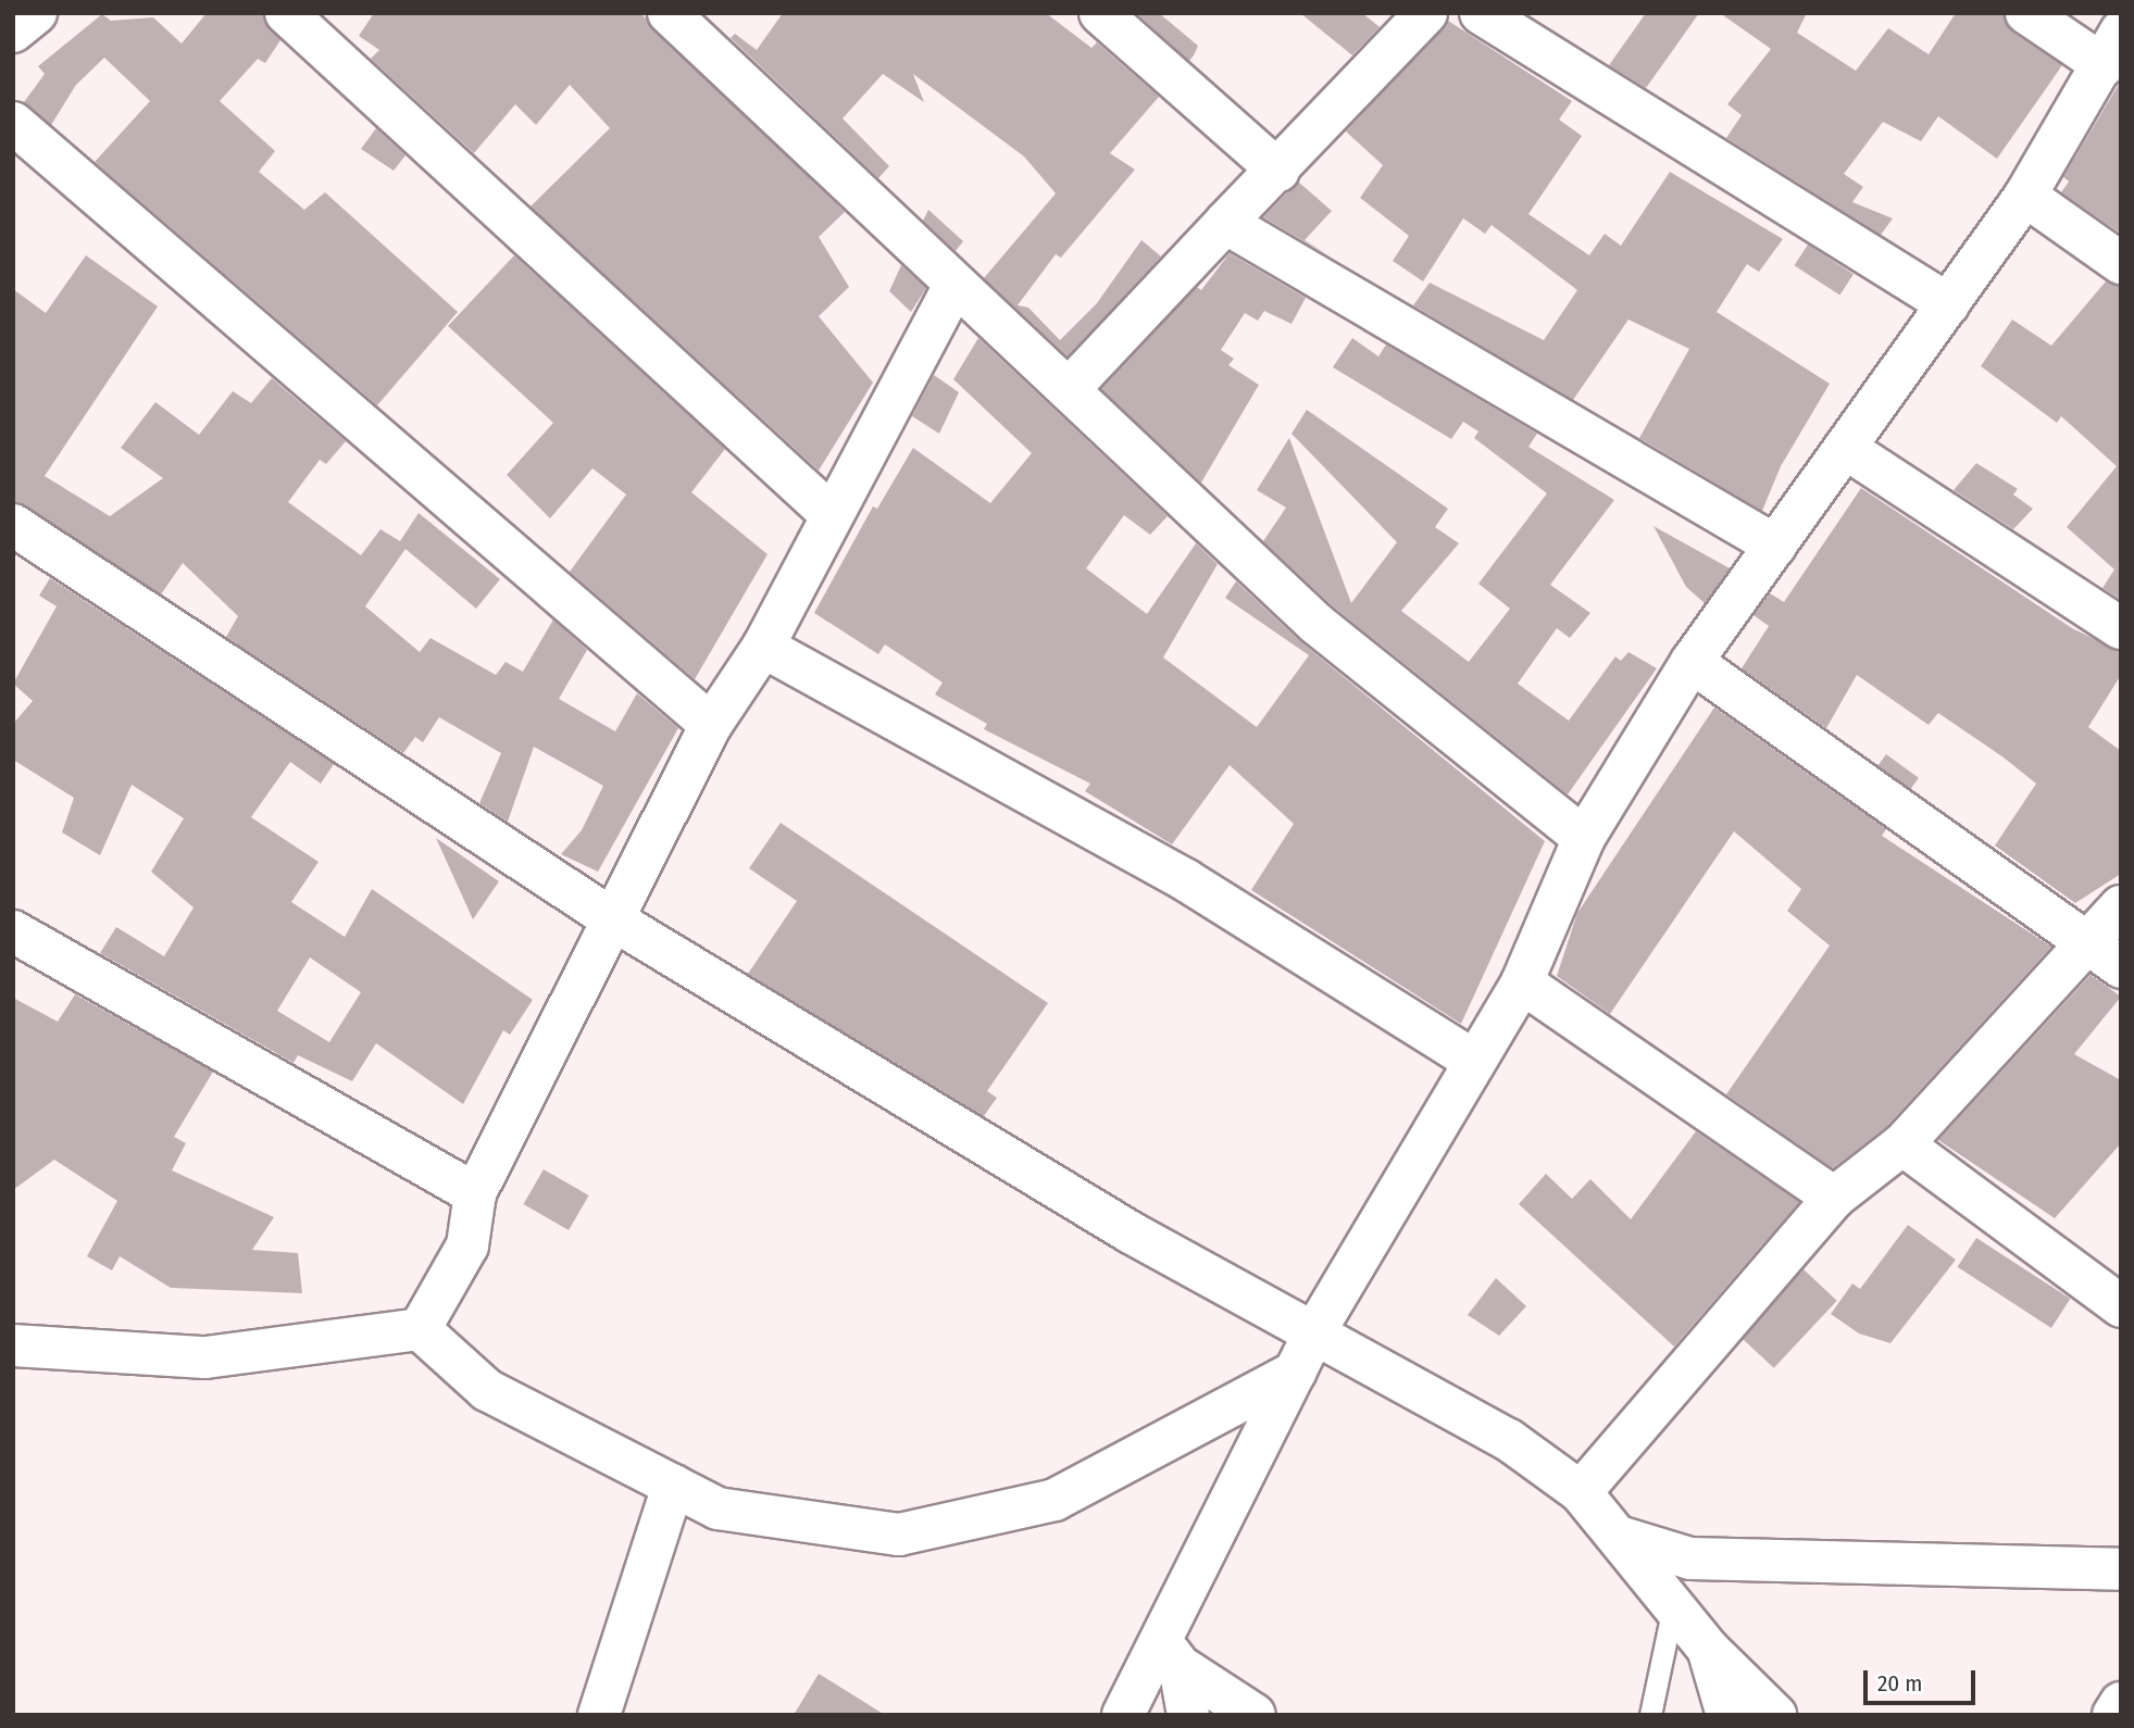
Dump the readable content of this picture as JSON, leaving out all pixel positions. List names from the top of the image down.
{
  "scale_bar": "20 m"
}
